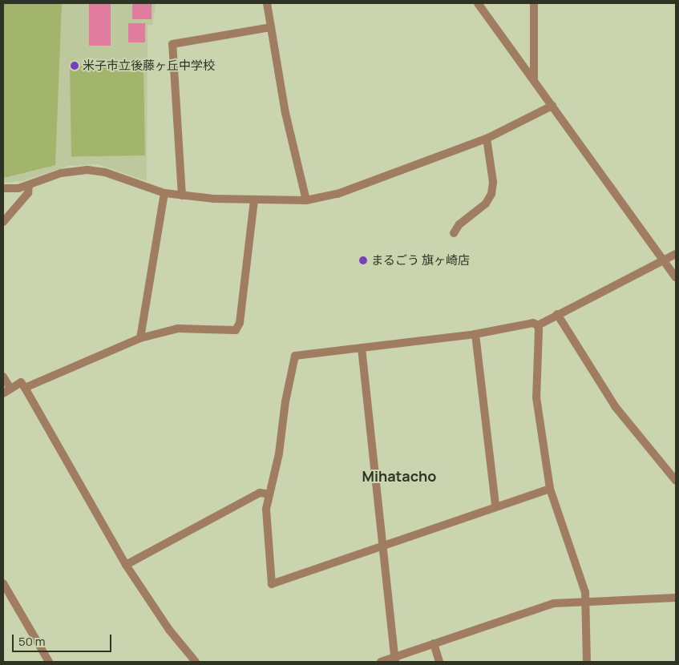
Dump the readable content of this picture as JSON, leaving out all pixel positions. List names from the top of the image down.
{
  "districts": ["Mihatacho"],
  "places": ["米子市立後藤ヶ丘中学校", "まるごう 旗ヶ崎店"],
  "scale_bar": "50 m"
}
